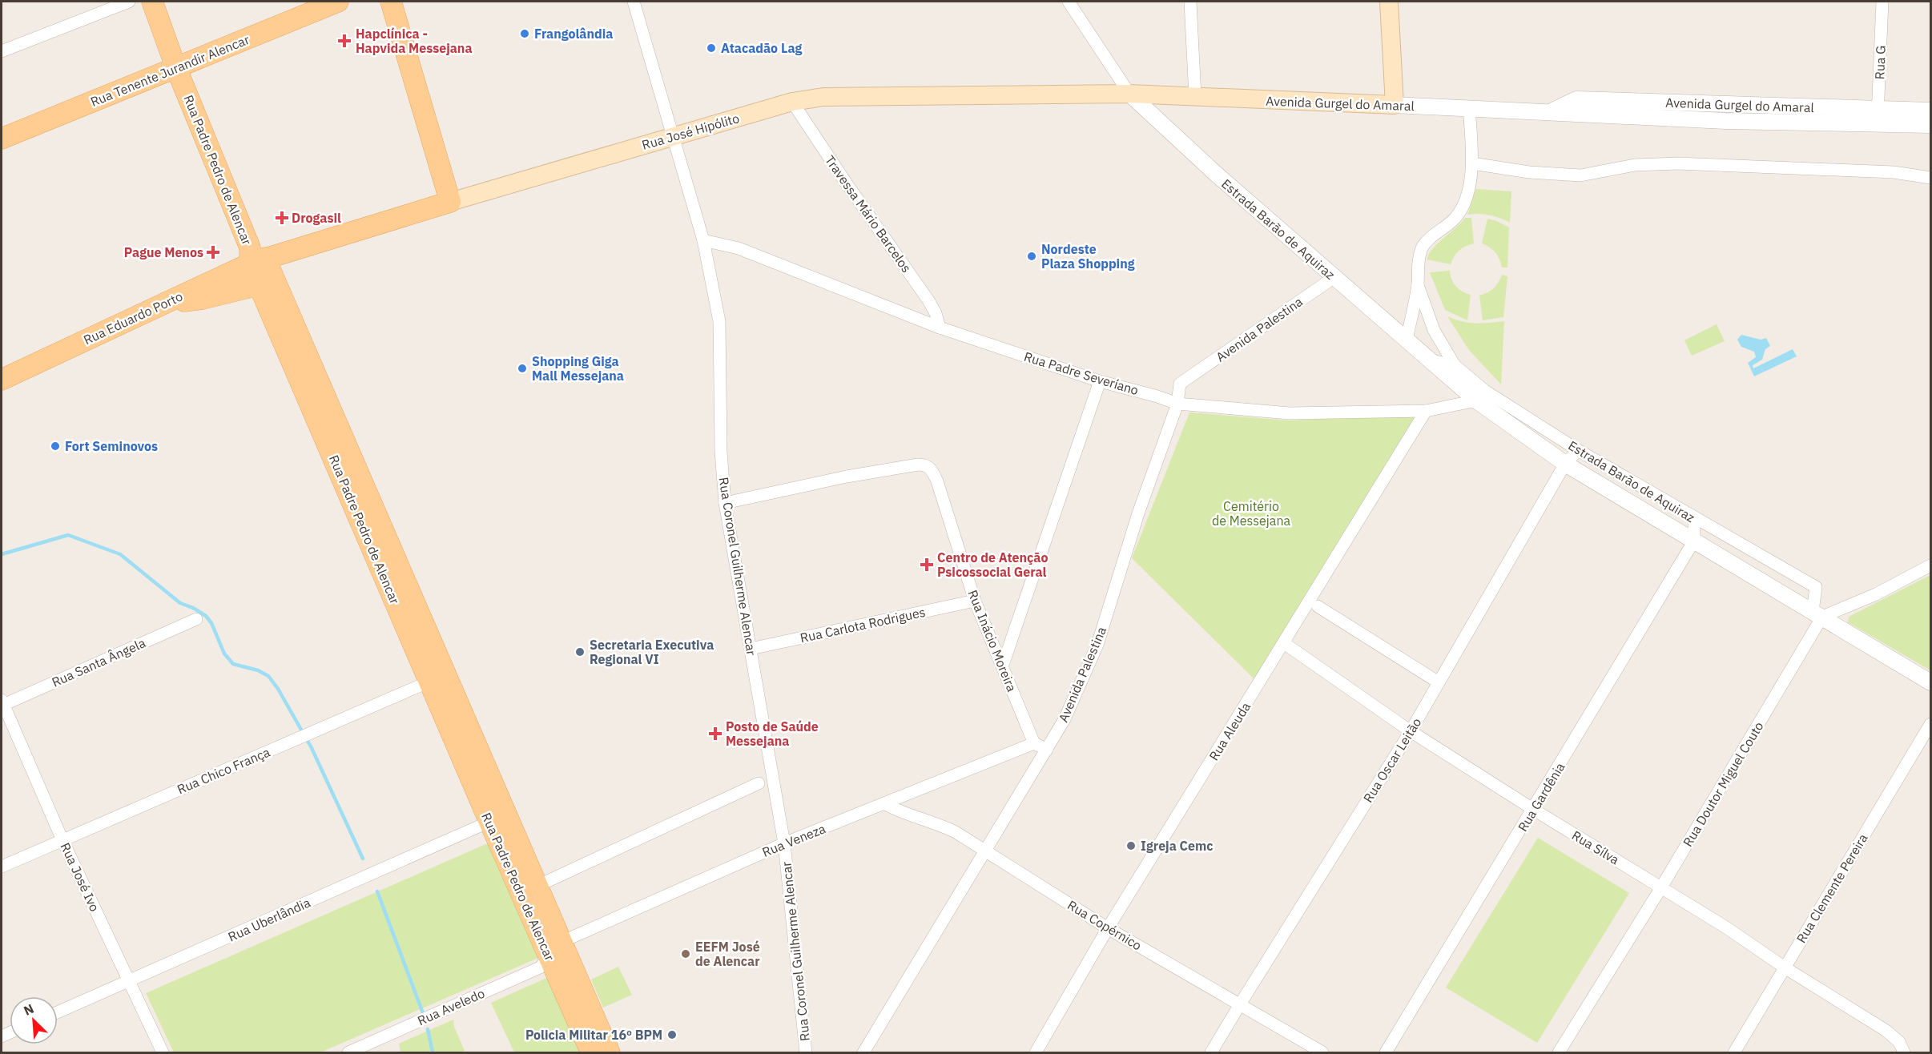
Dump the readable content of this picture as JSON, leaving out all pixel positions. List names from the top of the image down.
{
  "streets": {
    "main road": [
      "Rua Tenente Jurandir Alencar",
      "Avenida Gurgel do Amaral",
      "Rua José Hipólito",
      "Rua Padre Pedro de Alencar",
      "Rua Eduardo Porto"
    ],
    "street": [
      "Rua G",
      "Travessa Mário Barcelos",
      "Estrada Barão de Aquiraz",
      "Avenida Palestina",
      "Rua Padre Severíano",
      "Rua Coronel Guilherme Alencar",
      "Rua Carlota Rodrigues",
      "Rua Inácio Moreira",
      "Rua Santa Ângela",
      "Rua Aleuda",
      "Rua Oscar Leitão",
      "Rua Chico França",
      "Rua Doutor Miguel Couto",
      "Rua Gardênia",
      "Rua Veneza",
      "Rua Sílva",
      "Rua José Ivo",
      "Rua Clemente Pereira",
      "Rua Uberlândia",
      "Rua Copérnico",
      "Rua Aveledo"
    ]
  },
  "crossings": [
    ["Rua G", "Avenida Gurgel do Amaral"],
    ["Rua Tenente Jurandir Alencar", "Rua Padre Pedro de Alencar"],
    ["Avenida Gurgel do Amaral", "Rua José Hipólito"],
    ["Avenida Gurgel do Amaral", "Estrada Barão de Aquiraz"],
    ["Rua José Hipólito", "Rua Padre Pedro de Alencar"],
    ["Rua José Hipólito", "Travessa Mário Barcelos"],
    ["Rua José Hipólito", "Estrada Barão de Aquiraz"],
    ["Rua José Hipólito", "Rua Eduardo Porto"],
    ["Rua José Hipólito", "Rua Coronel Guilherme Alencar"],
    ["Rua Padre Pedro de Alencar", "Rua Eduardo Porto"],
    ["Rua Padre Pedro de Alencar", "Rua Chico França"],
    ["Rua Padre Pedro de Alencar", "Rua Veneza"],
    ["Rua Padre Pedro de Alencar", "Rua Uberlândia"],
    ["Rua Padre Pedro de Alencar", "Rua Aveledo"],
    ["Travessa Mário Barcelos", "Rua Padre Severíano"],
    ["Estrada Barão de Aquiraz", "Avenida Palestina"],
    ["Estrada Barão de Aquiraz", "Rua Padre Severíano"],
    ["Estrada Barão de Aquiraz", "Rua Oscar Leitão"],
    ["Estrada Barão de Aquiraz", "Rua Doutor Miguel Couto"],
    ["Estrada Barão de Aquiraz", "Rua Gardênia"],
    ["Avenida Palestina", "Rua Padre Severíano"],
    ["Avenida Palestina", "Rua Copérnico"],
    ["Rua Padre Severíano", "Rua Coronel Guilherme Alencar"],
    ["Rua Padre Severíano", "Rua Aleuda"],
    ["Rua Coronel Guilherme Alencar", "Rua Carlota Rodrigues"],
    ["Rua Coronel Guilherme Alencar", "Rua Inácio Moreira"],
    ["Rua Coronel Guilherme Alencar", "Rua Veneza"],
    ["Rua Carlota Rodrigues", "Rua Inácio Moreira"],
    ["Rua Inácio Moreira", "Rua Veneza"],
    ["Rua Santa Ângela", "Rua José Ivo"],
    ["Rua Aleuda", "Rua Sílva"],
    ["Rua Aleuda", "Rua Copérnico"],
    ["Rua Oscar Leitão", "Rua Sílva"],
    ["Rua Oscar Leitão", "Rua Copérnico"],
    ["Rua Chico França", "Rua José Ivo"],
    ["Rua Doutor Miguel Couto", "Rua Sílva"],
    ["Rua Gardênia", "Rua Sílva"],
    ["Rua Veneza", "Rua Copérnico"],
    ["Rua Veneza", "Rua Aveledo"],
    ["Rua Sílva", "Rua Clemente Pereira"],
    ["Rua José Ivo", "Rua Uberlândia"]
  ],
  "parks": ["Cemitério de Messejana"],
  "places": {
    "other": [
      "Frangolândia",
      "Atacadão Lag",
      "Nordeste Plaza Shopping",
      "Shopping Giga Mall Messejana",
      "Fort Seminovos",
      "Secretaria Executiva Regional VI",
      "Igreja Cemc",
      "EEFM José de Alencar",
      "Policia Militar 16º BPM"
    ],
    "health": [
      "Hapclínica - Hapvida Messejana",
      "Drogasil",
      "Pague Menos",
      "Centro de Atenção Psicossocial Geral",
      "Posto de Saúde Messejana"
    ]
  },
  "north": "top left"
}
